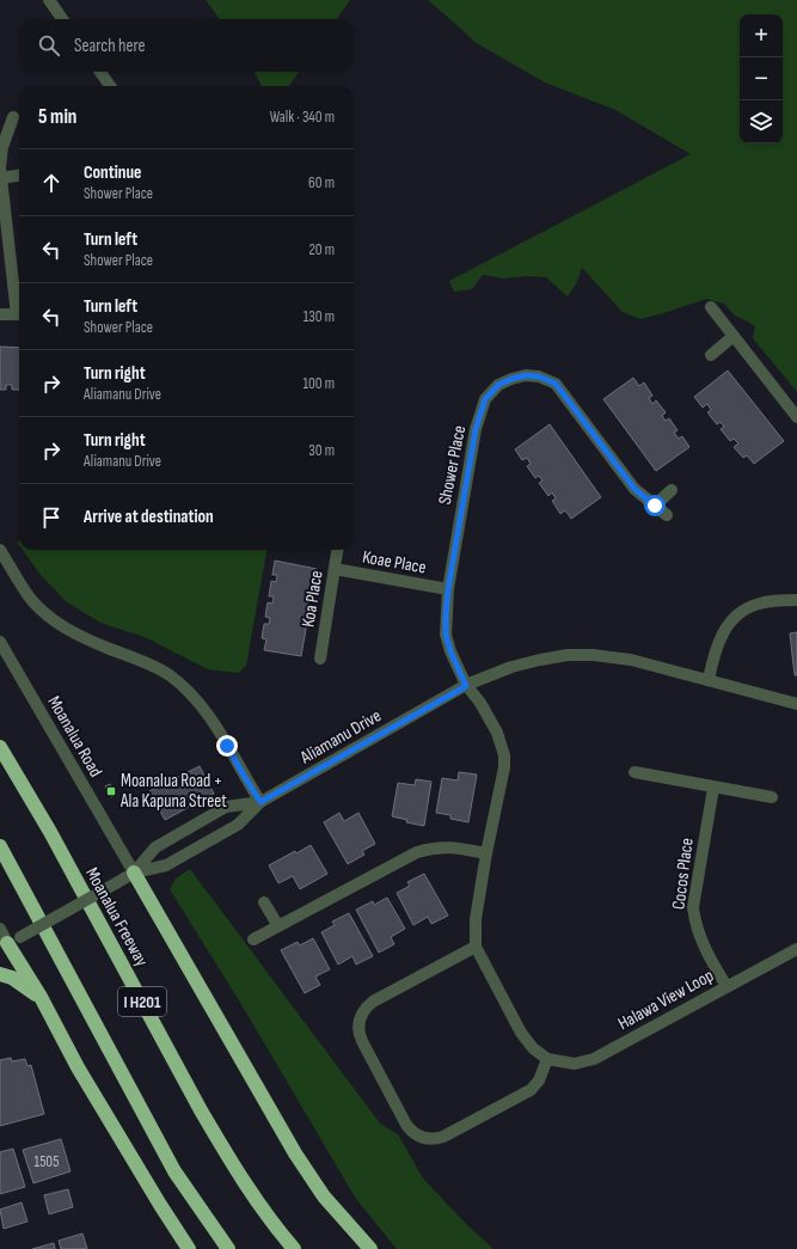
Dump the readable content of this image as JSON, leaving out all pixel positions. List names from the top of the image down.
{
  "streets": {
    "highway": ["Moanalua Freeway", "I H201"],
    "street": [
      "Shower Place",
      "Koae Place",
      "Koa Place",
      "Moanalua Road",
      "Aliamanu Drive",
      "Cocos Place",
      "Halawa View Loop"
    ]
  },
  "crossings": [
    ["Shower Place", "Koae Place"],
    ["Shower Place", "Aliamanu Drive"],
    ["Koae Place", "Koa Place"],
    ["Cocos Place", "Halawa View Loop"]
  ],
  "places": {
    "transit": ["Moanalua Road + Ala Kapuna Street"]
  },
  "house_numbers": ["1505"],
  "page": {
    "map_buttons": ["+", "−"],
    "search": "Search here",
    "heading": ["5 min", "Walk · 340 m"],
    "list": [
      ["Continue", "Shower Place", "60 m"],
      ["Turn left", "Shower Place", "20 m"],
      ["Turn left", "Shower Place", "130 m"],
      ["Turn right", "Aliamanu Drive", "100 m"],
      ["Turn right", "Aliamanu Drive", "30 m"],
      "Arrive at destination"
    ]
  }
}
